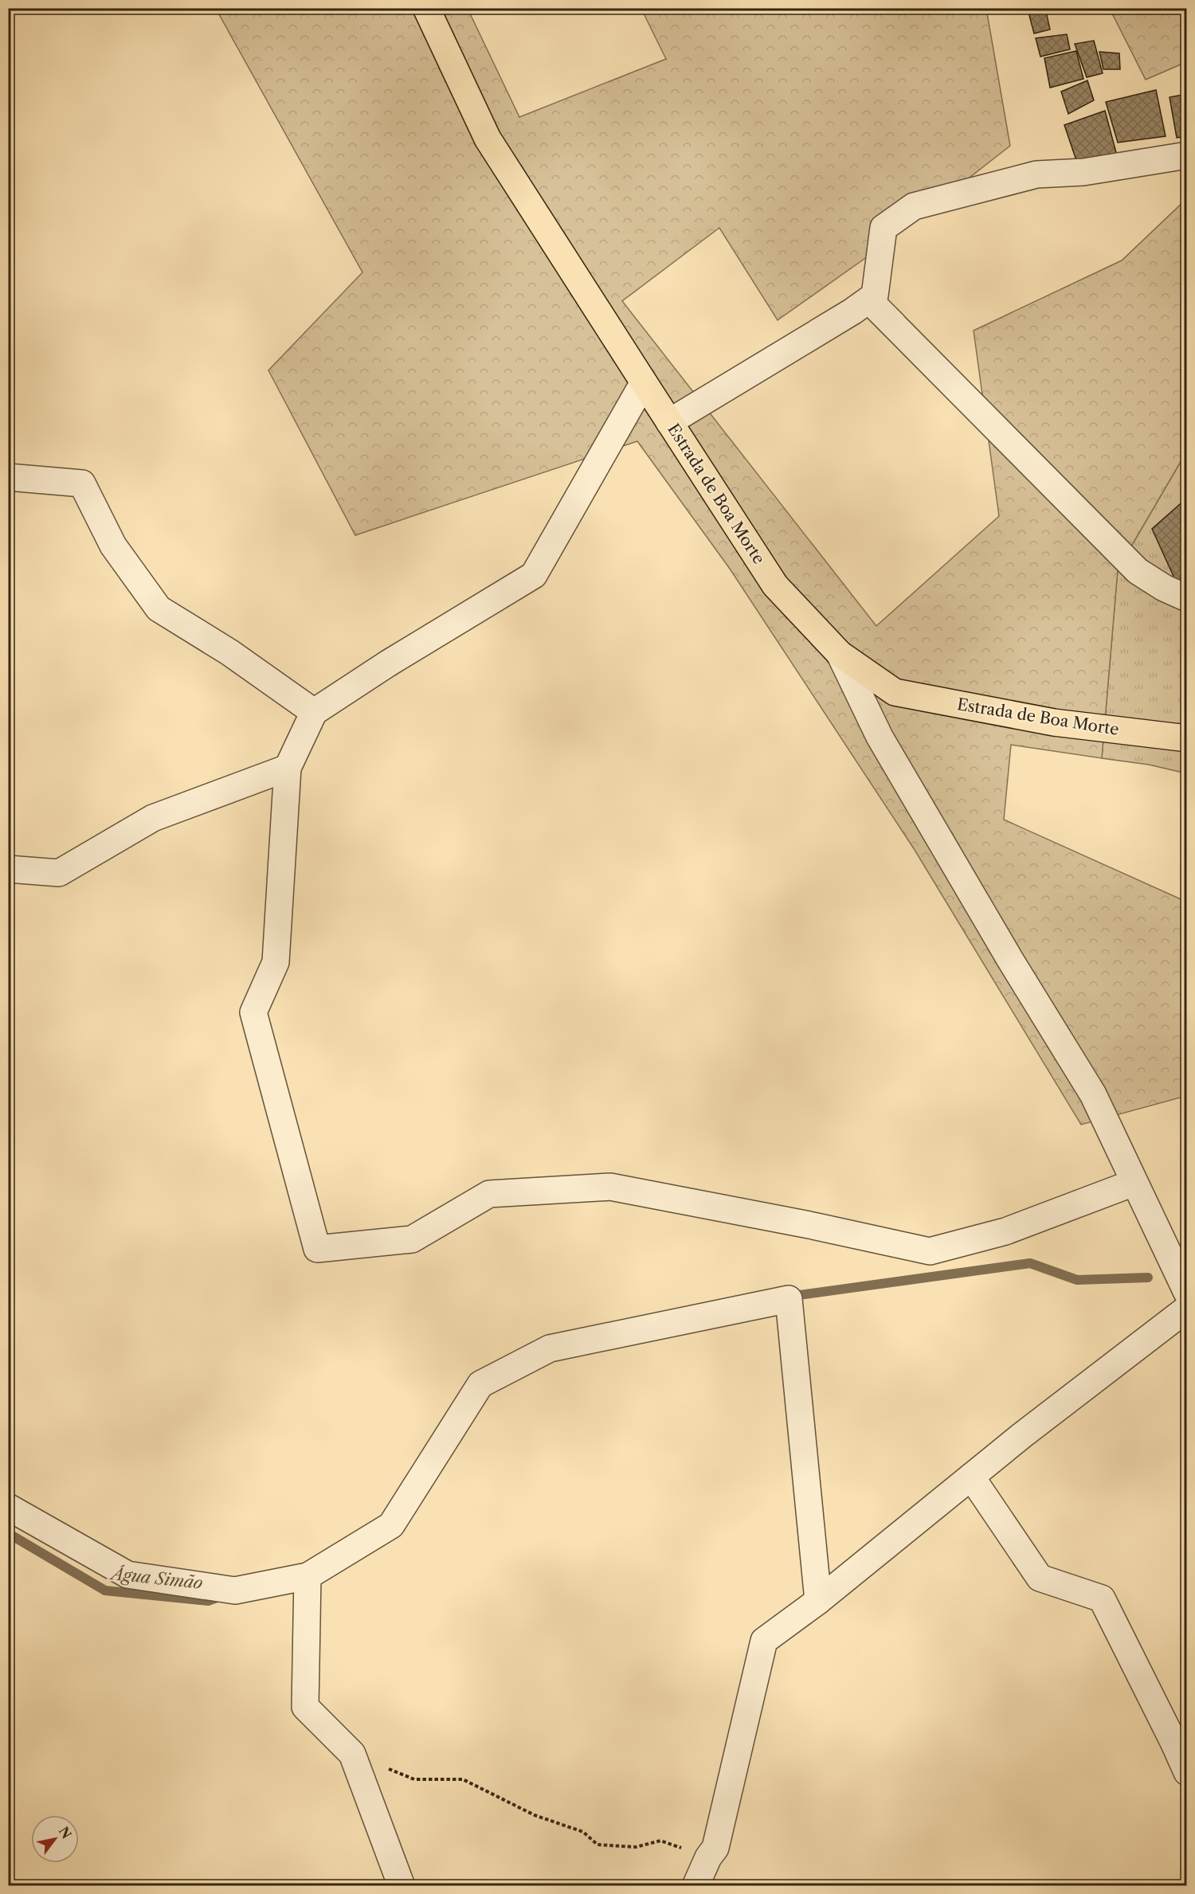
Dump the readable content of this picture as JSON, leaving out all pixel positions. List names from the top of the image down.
{
  "streets": {
    "main road": ["Estrada de Boa Morte"]
  },
  "water": ["Água Simão"],
  "north": "top right"
}
